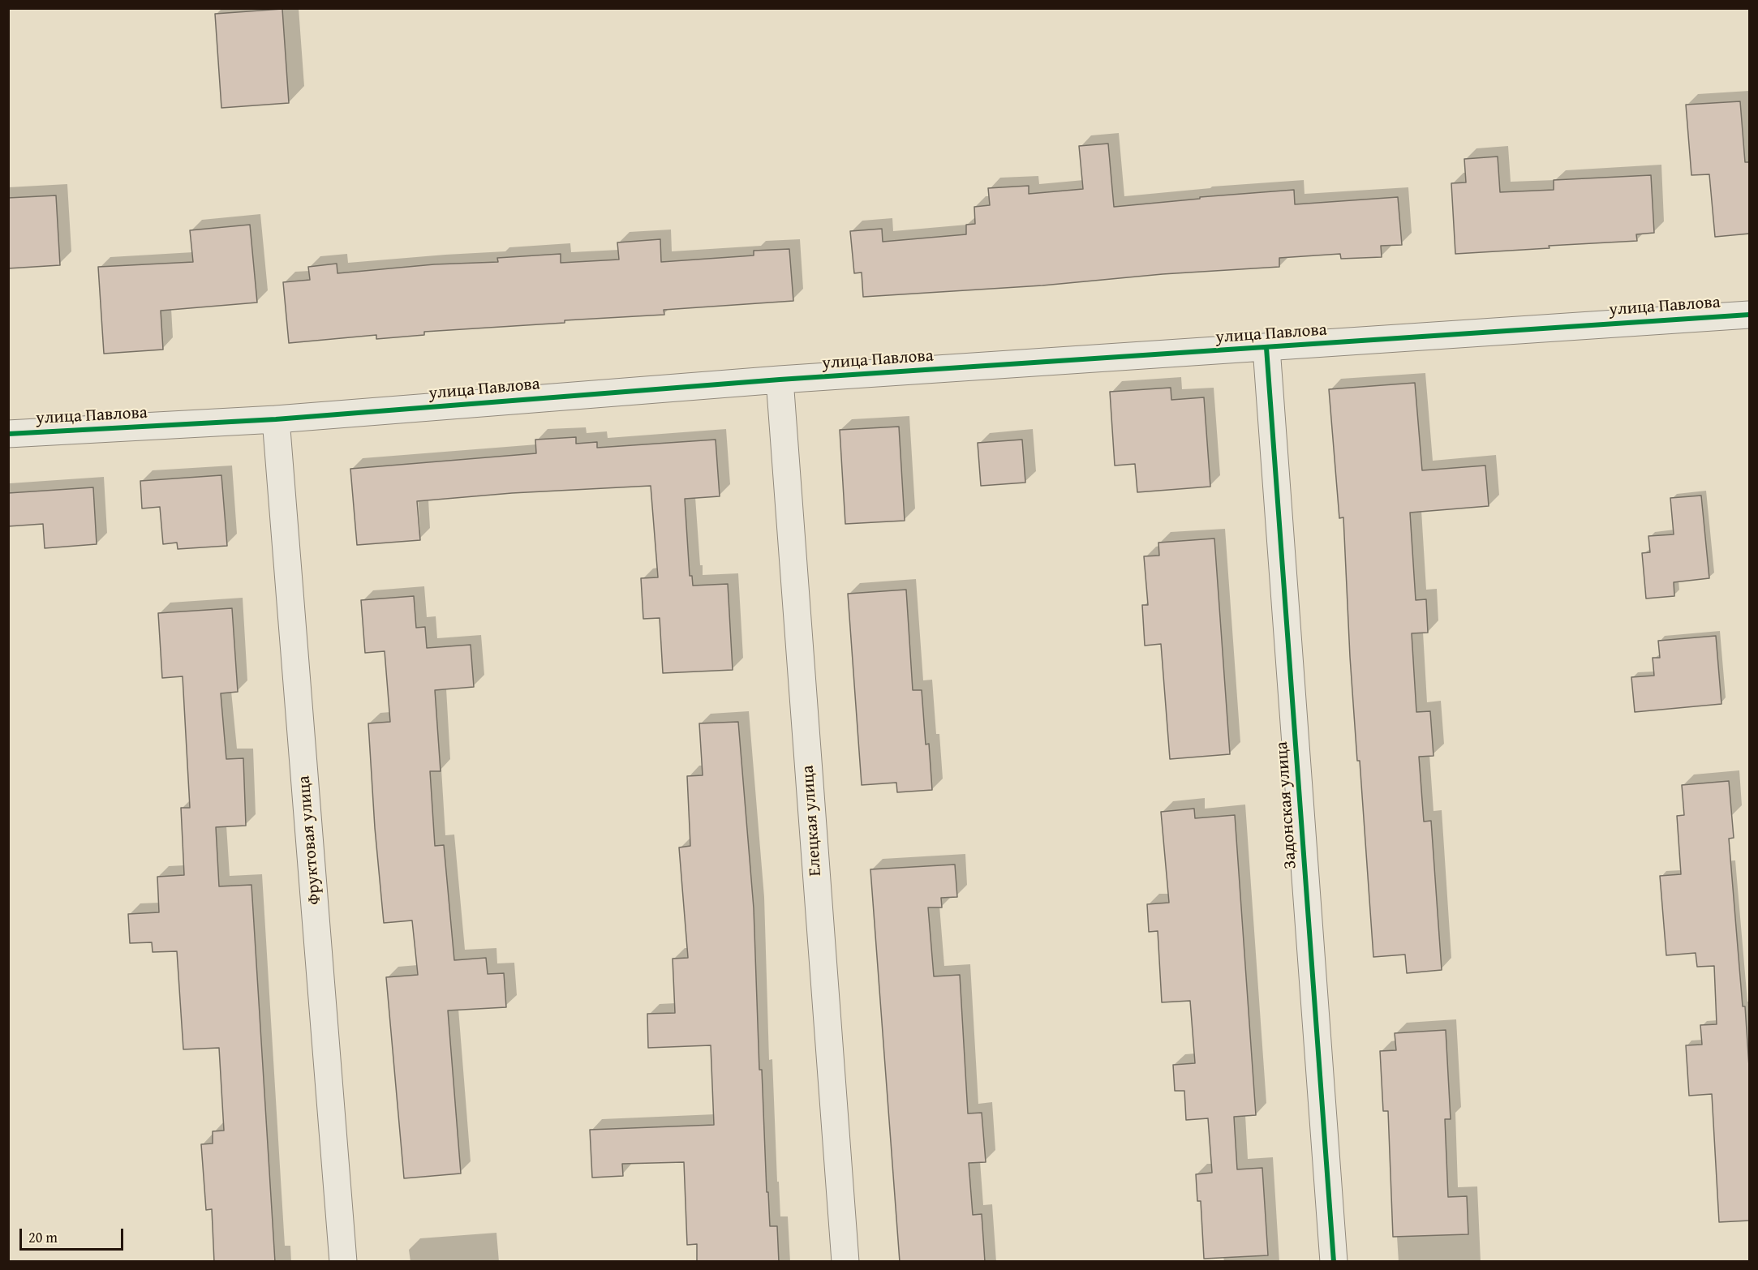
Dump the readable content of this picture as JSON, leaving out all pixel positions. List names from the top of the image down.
{
  "streets": {
    "street": [
      "улица Павлова",
      "Задонская улица",
      "Елецкая улица",
      "Фруктовая улица"
    ]
  },
  "crossings": [
    ["улица Павлова", "Задонская улица"],
    ["улица Павлова", "Елецкая улица"],
    ["улица Павлова", "Фруктовая улица"]
  ],
  "scale_bar": "20 m"
}
